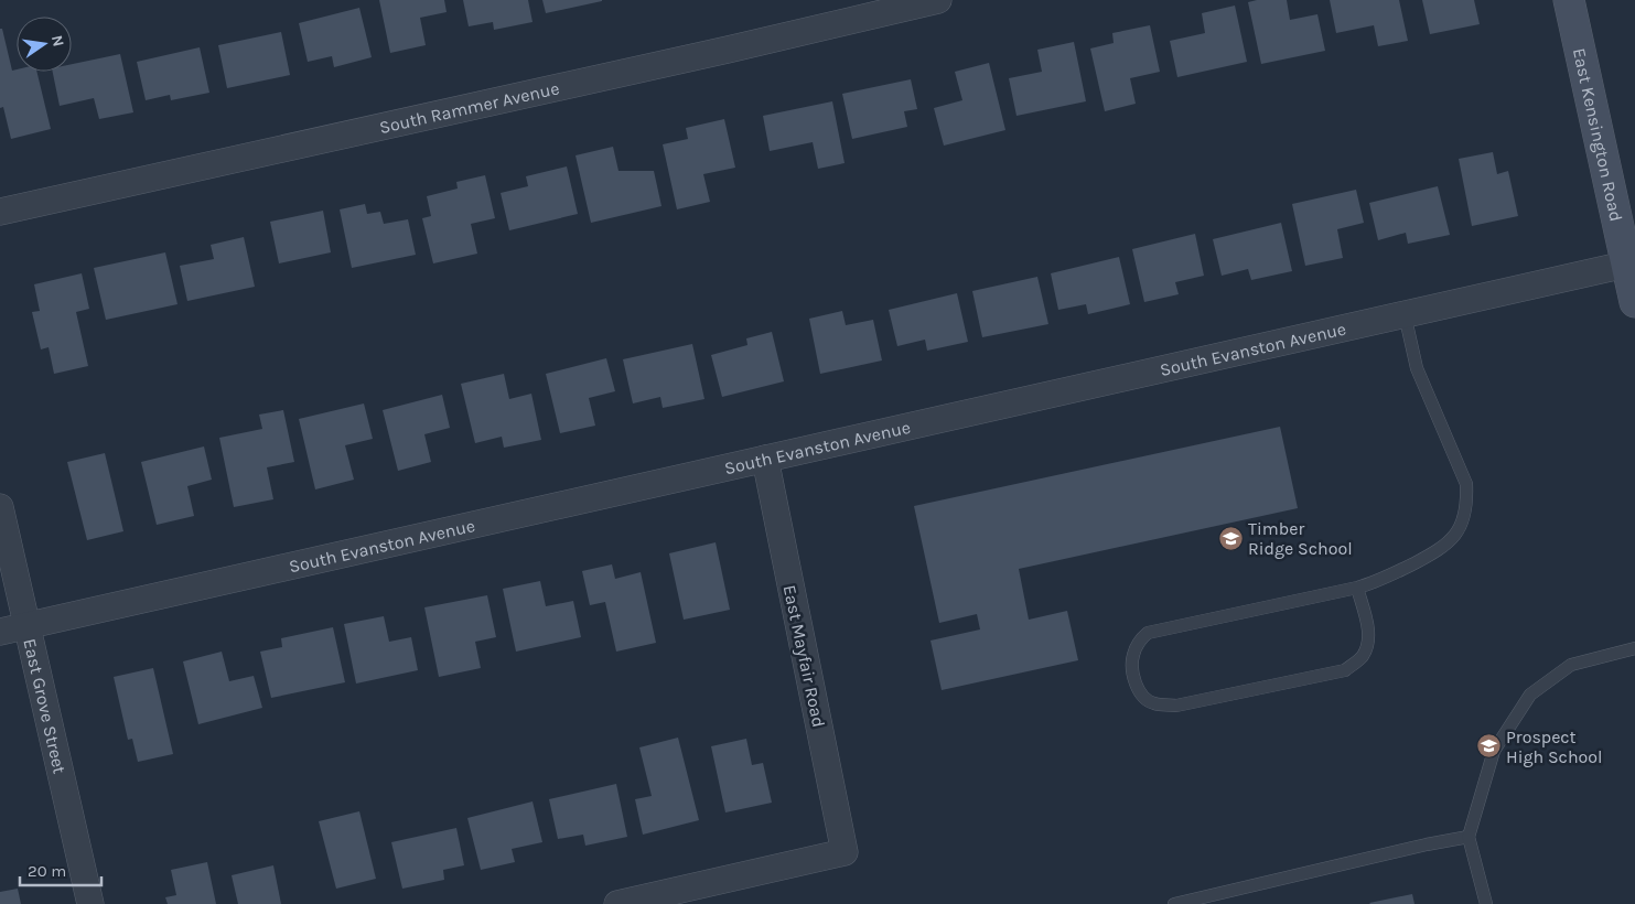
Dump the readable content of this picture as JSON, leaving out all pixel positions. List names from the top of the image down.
{
  "streets": {
    "main road": ["East Kensington Road"],
    "street": [
      "South Rammer Avenue",
      "South Evanston Avenue",
      "East Mayfair Road",
      "East Grove Street"
    ]
  },
  "crossings": [
    ["East Kensington Road", "South Evanston Avenue"],
    ["South Evanston Avenue", "East Mayfair Road"],
    ["South Evanston Avenue", "East Grove Street"]
  ],
  "places": {
    "school or university": ["Timber Ridge School", "Prospect High School"]
  },
  "scale_bar": "20 m",
  "north": "right"
}
